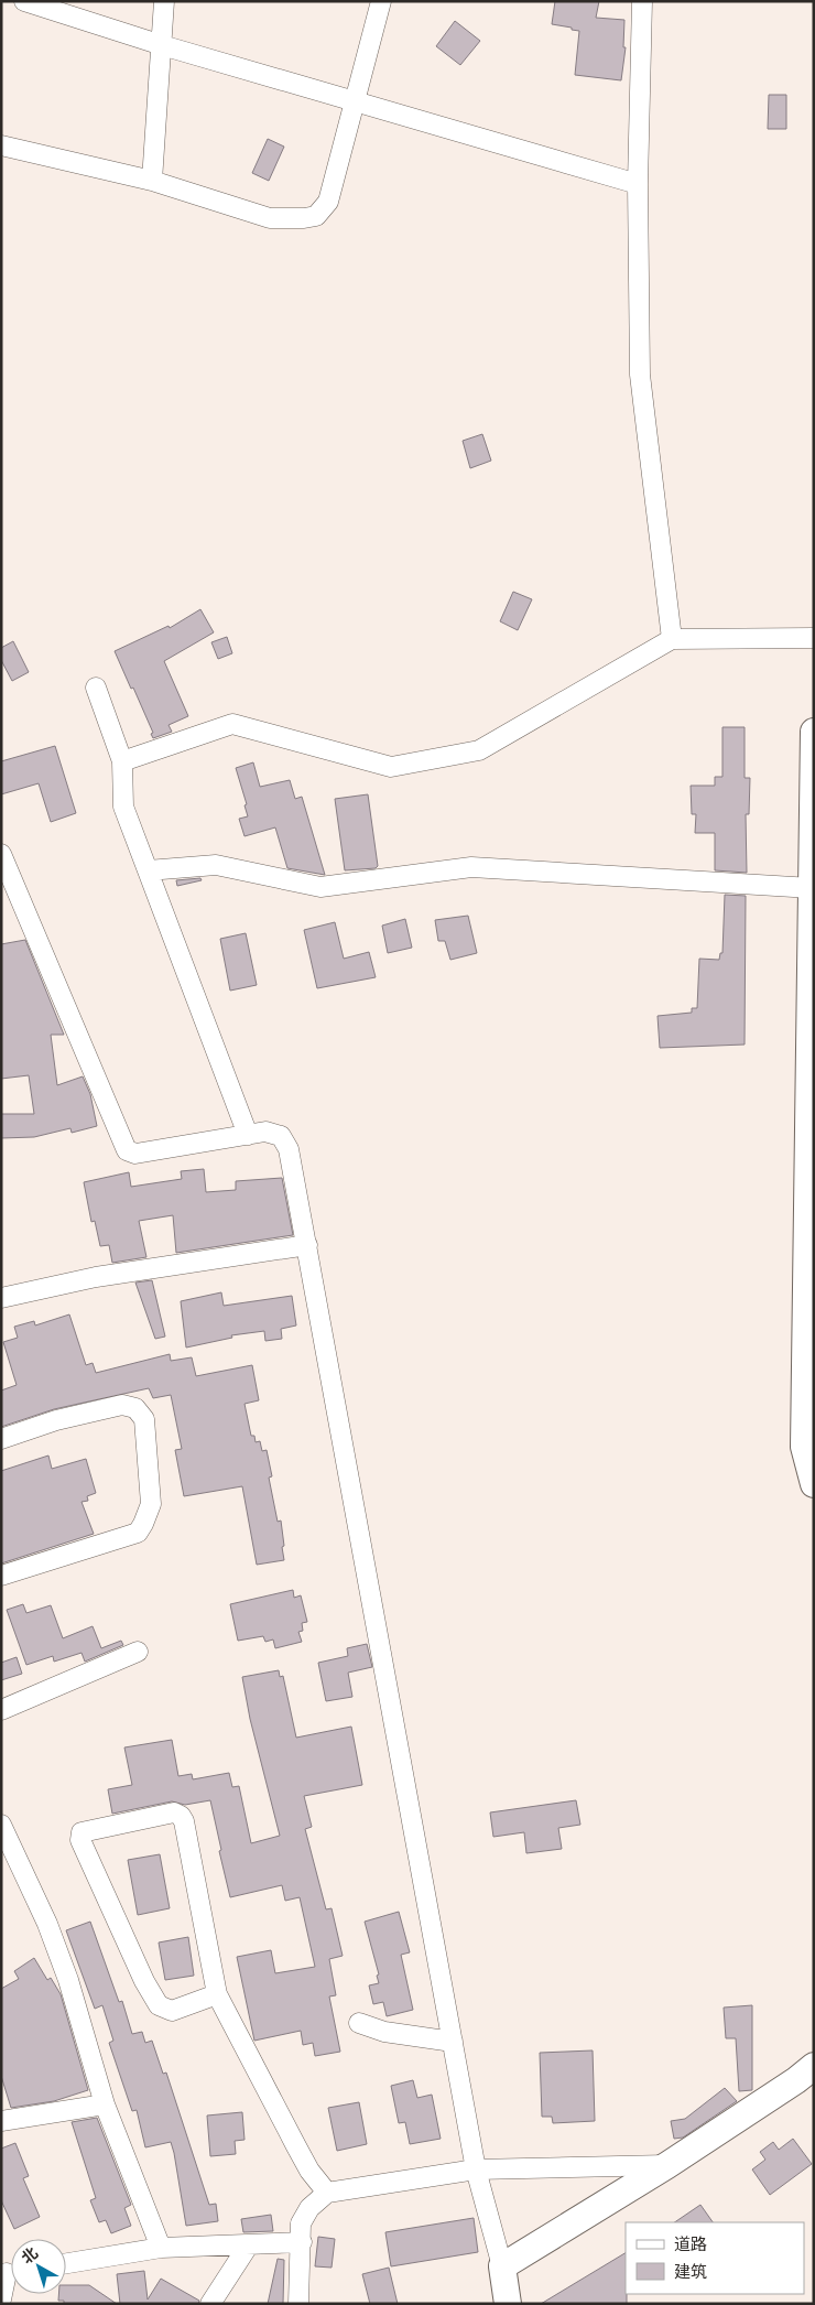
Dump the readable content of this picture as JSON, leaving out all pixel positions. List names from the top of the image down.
{
  "legend": ["道路", "建筑"],
  "north": "top left"
}
